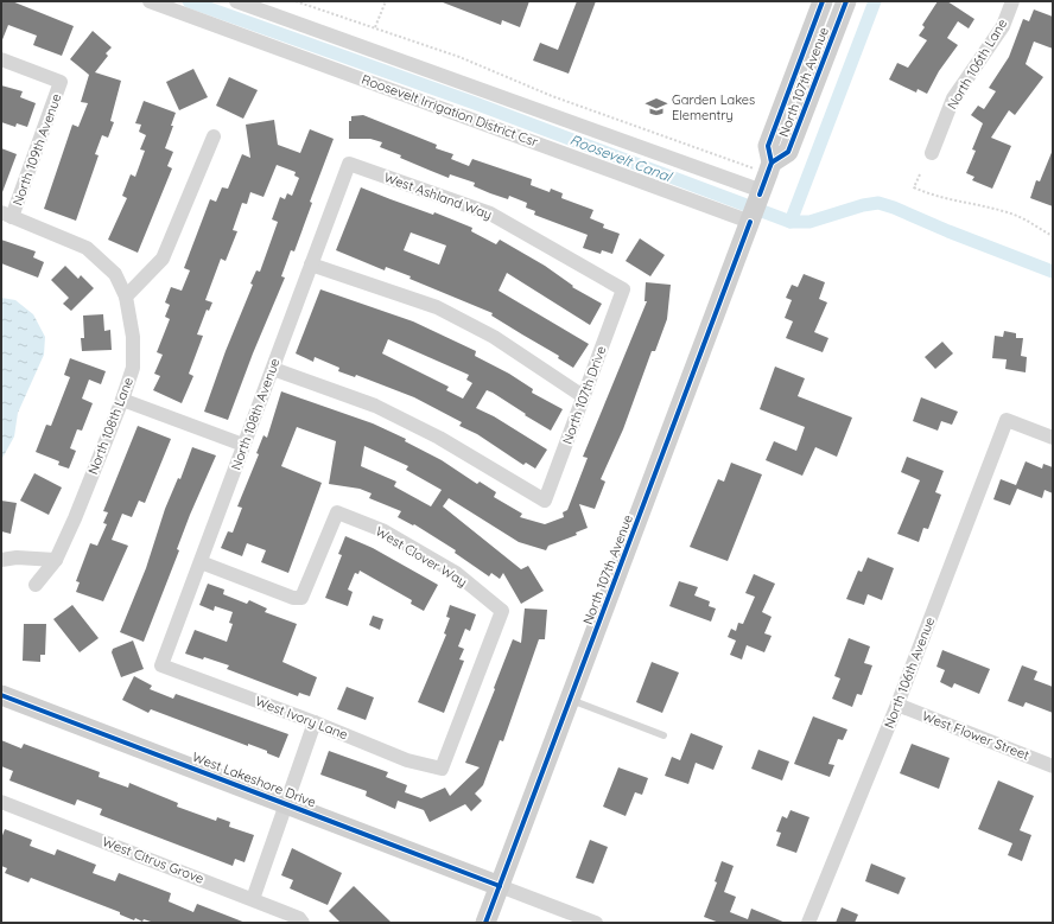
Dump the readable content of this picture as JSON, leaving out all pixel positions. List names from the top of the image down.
{
  "streets": {
    "main road": ["North 107th Avenue", "West Lakeshore Drive"],
    "street": [
      "North 106th Lane",
      "Roosevelt Irrigation District Csr",
      "North 109th Avenue",
      "West Ashland Way",
      "North 107th Drive",
      "North 108th Avenue",
      "North 108th Lane",
      "West Clover Way",
      "North 106th Avenue",
      "West Ivory Lane",
      "West Flower Street",
      "West Citrus Grove"
    ]
  },
  "crossings": [
    ["North 107th Avenue", "Roosevelt Irrigation District Csr"],
    ["North 107th Avenue", "West Lakeshore Drive"],
    ["North 109th Avenue", "North 108th Lane"],
    ["West Ashland Way", "North 107th Drive"],
    ["West Ashland Way", "North 108th Avenue"],
    ["North 107th Drive", "North 108th Avenue"],
    ["North 108th Avenue", "West Clover Way"],
    ["North 108th Avenue", "West Ivory Lane"],
    ["West Clover Way", "West Ivory Lane"],
    ["North 106th Avenue", "West Flower Street"]
  ],
  "water": ["Roosevelt Canal"],
  "places": {
    "school or university": ["Garden Lakes Elementry"]
  }
}
